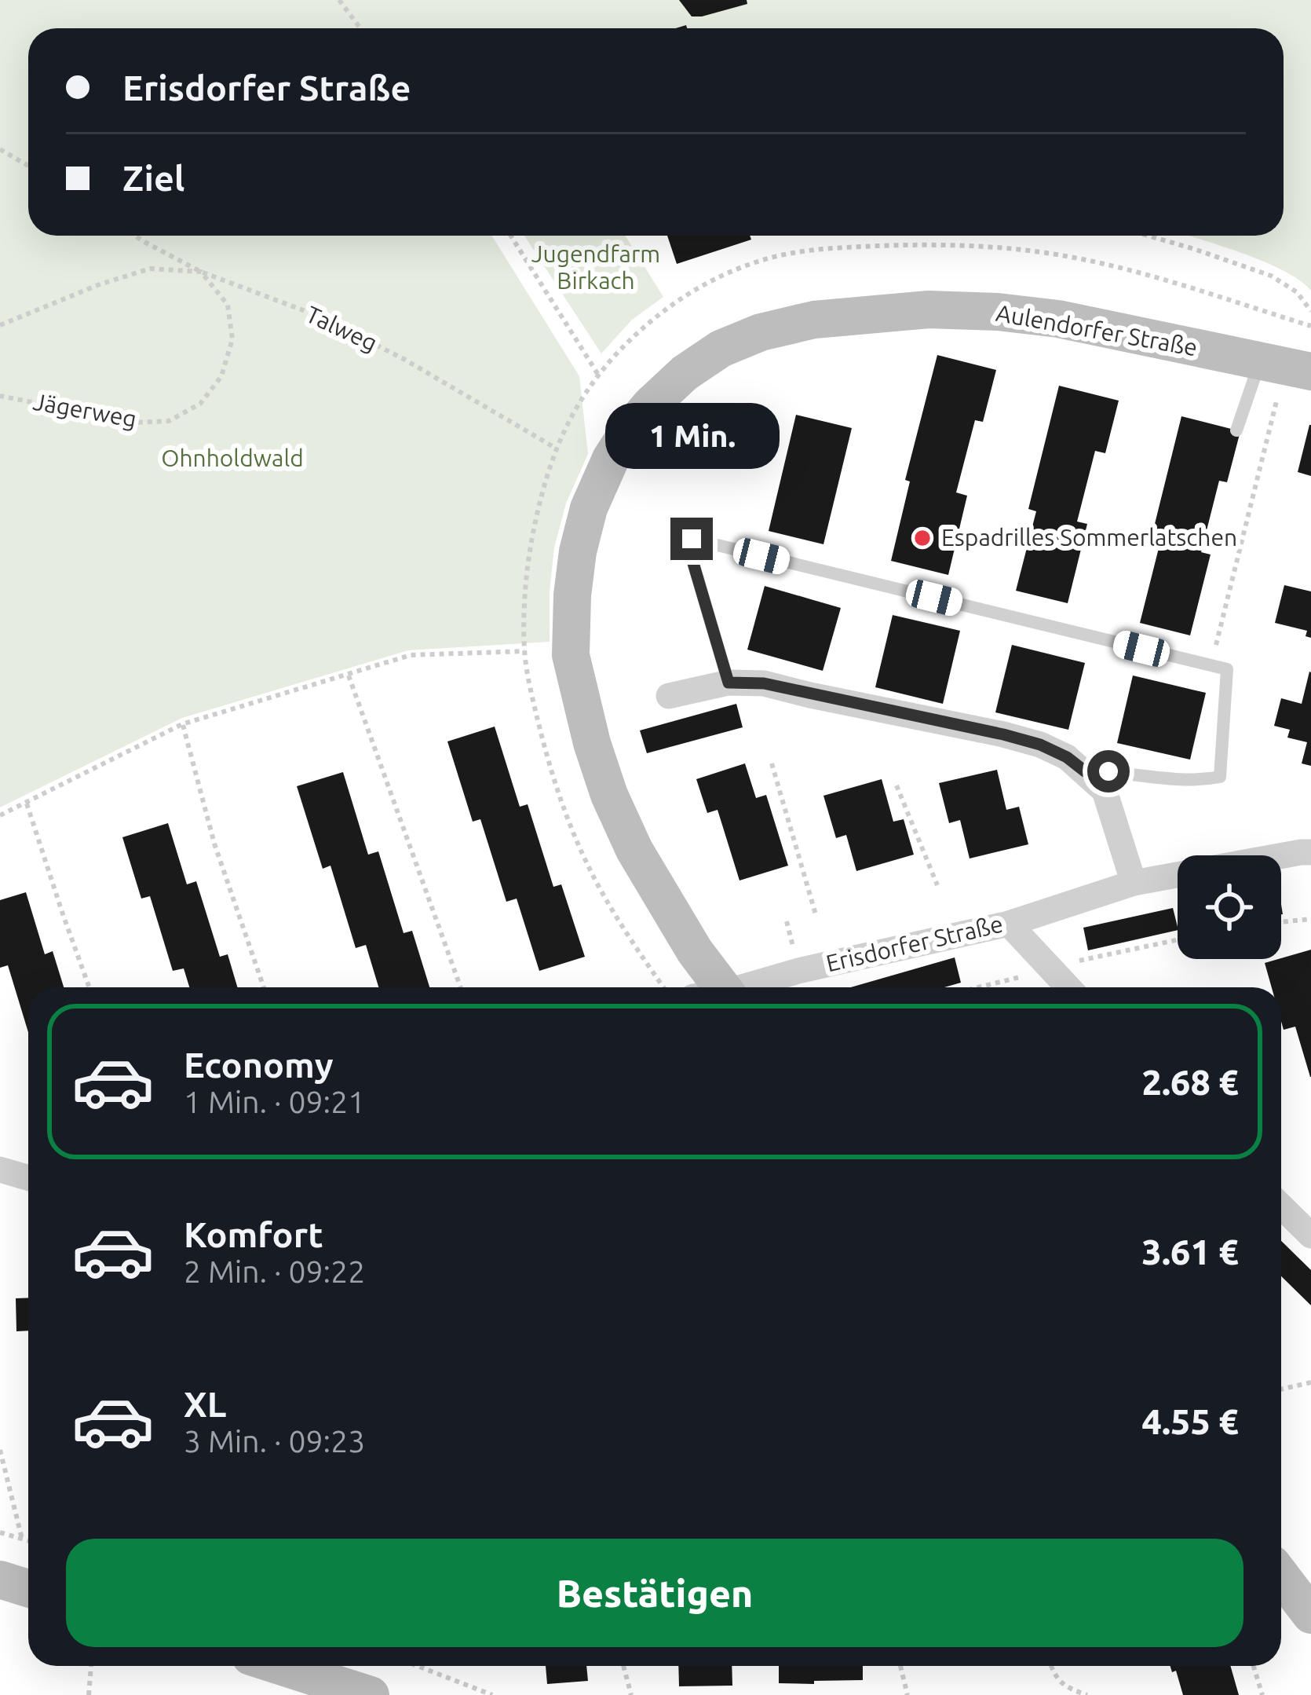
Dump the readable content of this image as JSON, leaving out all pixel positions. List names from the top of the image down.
{
  "streets": {
    "main road": ["Aulendorfer Straße"],
    "street": ["Erisdorfer Straße"],
    "path": ["Talweg", "Jägerweg"]
  },
  "crossings": [
    ["Talweg", "Jägerweg"]
  ],
  "parks": ["Jugendfarm Birkach", "Ohnholdwald"],
  "places": ["Espadrilles Sommerlatschen"],
  "page": {
    "banner": ["Erisdorfer Straße", "Ziel"],
    "bubble": "1 Min.",
    "list": [
      {
        "name": "Economy",
        "note": "1 Min. · 09:21",
        "value": "2.68 €"
      },
      {
        "name": "Komfort",
        "note": "2 Min. · 09:22",
        "value": "3.61 €"
      },
      {
        "name": "XL",
        "note": "3 Min. · 09:23",
        "value": "4.55 €"
      }
    ],
    "buttons": "Bestätigen"
  }
}
